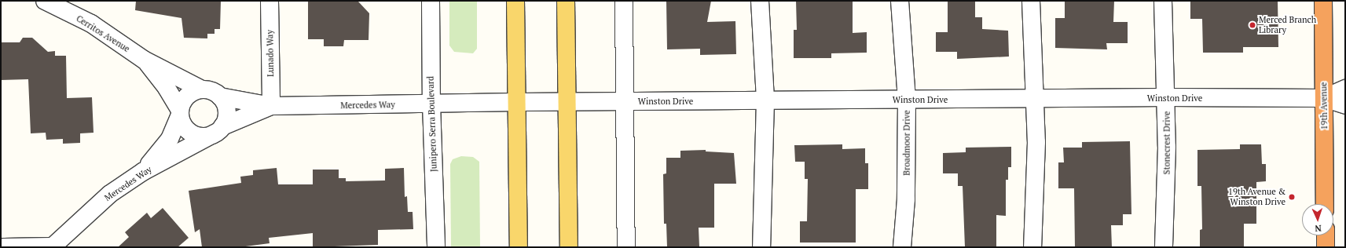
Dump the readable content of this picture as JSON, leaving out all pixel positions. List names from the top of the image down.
{
  "streets": {
    "highway": ["19th Avenue"],
    "street": [
      "Cerritos Avenue",
      "Lunado Way",
      "Winston Drive",
      "Mercedes Way",
      "Junipero Serra Boulevard",
      "Broadmoor Drive",
      "Stonecrest Drive"
    ]
  },
  "crossings": [
    ["Cerritos Avenue", "Mercedes Way"],
    ["Lunado Way", "Mercedes Way"],
    ["Winston Drive", "Mercedes Way"],
    ["Winston Drive", "19th Avenue"],
    ["Winston Drive", "Broadmoor Drive"],
    ["Winston Drive", "Stonecrest Drive"],
    ["Mercedes Way", "Junipero Serra Boulevard"]
  ],
  "places": ["Merced Branch Library", "19th Avenue & Winston Drive"],
  "north": "bottom"
}
